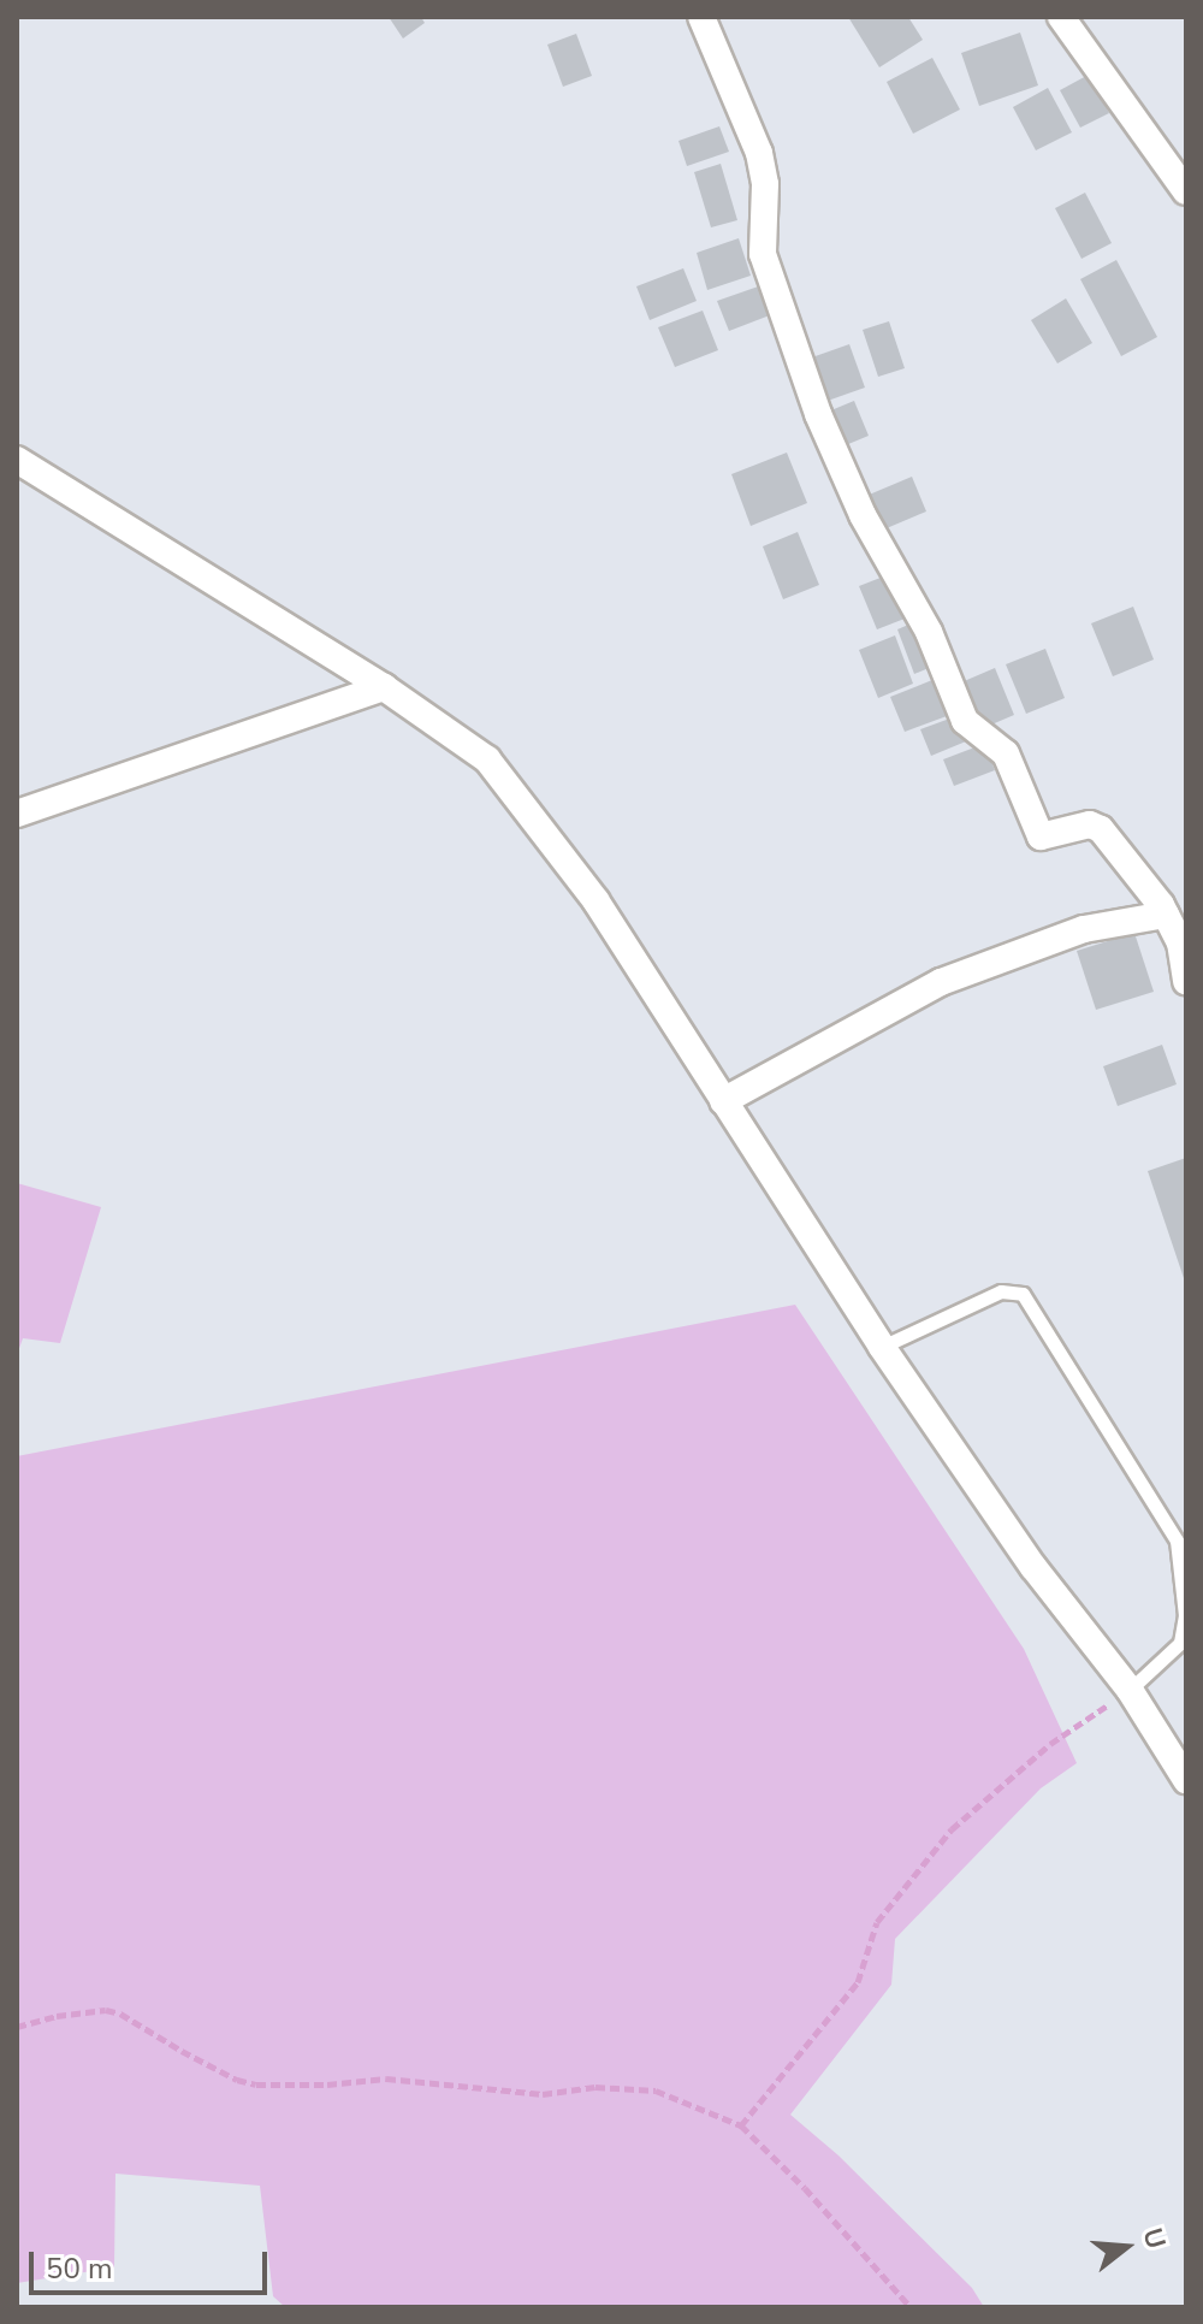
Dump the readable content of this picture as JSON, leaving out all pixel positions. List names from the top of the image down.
{
  "scale_bar": "50 m",
  "north": "right"
}
